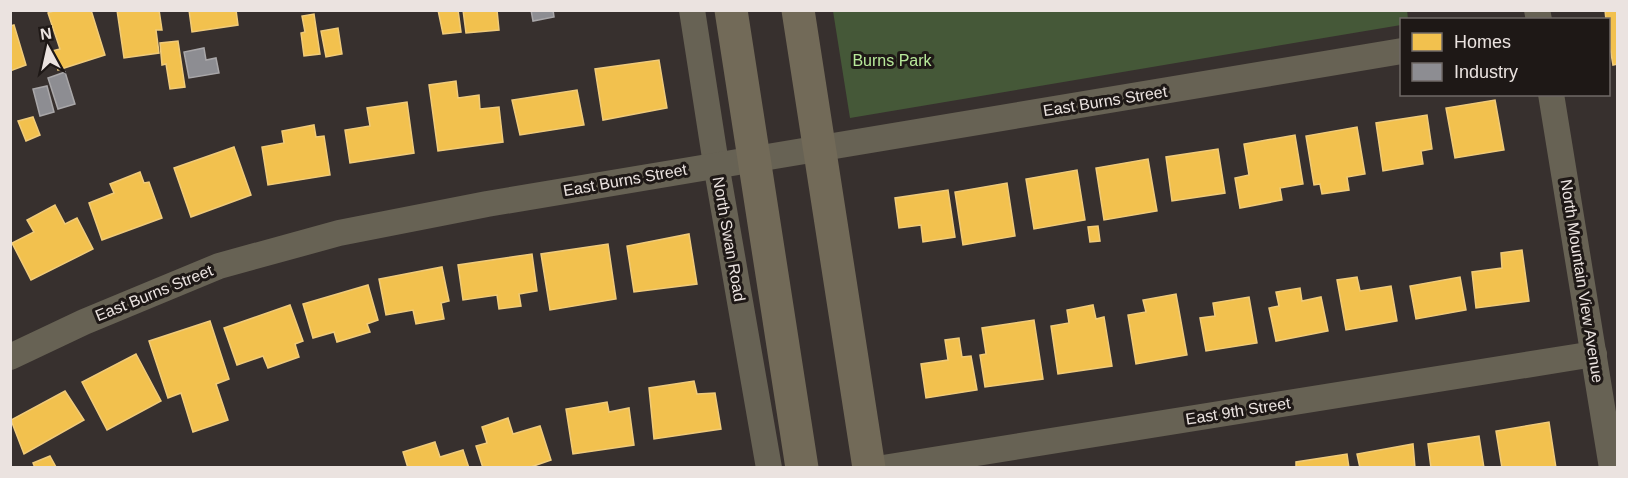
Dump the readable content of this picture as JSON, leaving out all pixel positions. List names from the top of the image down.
{
  "streets": {
    "street": [
      "East Burns Street",
      "North Swan Road",
      "North Mountain View Avenue",
      "East 9th Street"
    ]
  },
  "crossings": [
    ["East Burns Street", "North Swan Road"],
    ["North Mountain View Avenue", "East 9th Street"]
  ],
  "parks": ["Burns Park"],
  "legend": ["Homes", "Industry"],
  "north": "top"
}
